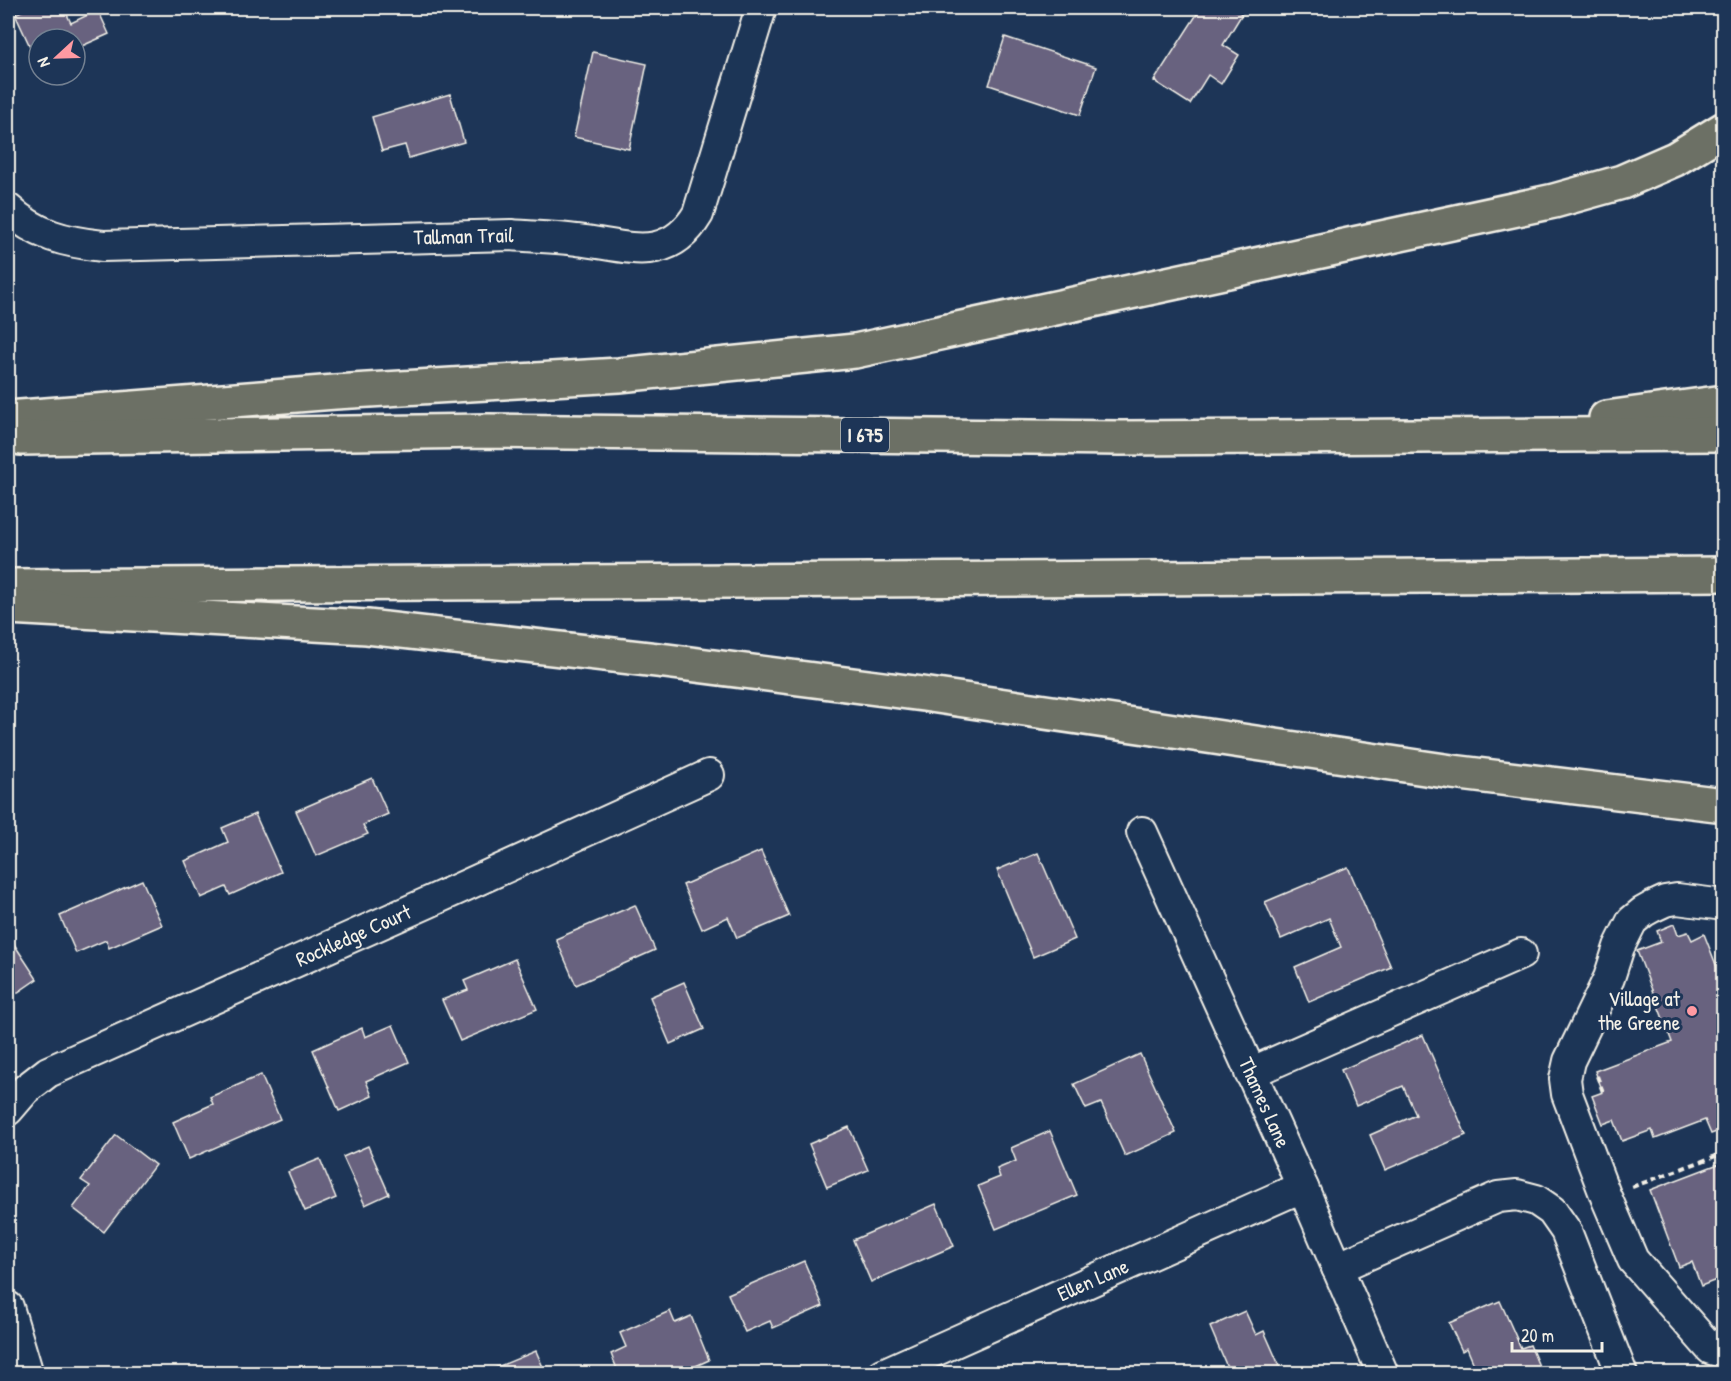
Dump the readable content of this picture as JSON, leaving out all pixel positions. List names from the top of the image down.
{
  "streets": {
    "highway": ["I 675"],
    "street": [
      "Tallman Trail",
      "Rockledge Court",
      "Thames Lane",
      "Ellen Lane"
    ]
  },
  "crossings": [
    ["Thames Lane", "Ellen Lane"]
  ],
  "places": ["Village at the Greene"],
  "scale_bar": "20 m",
  "north": "left"
}
